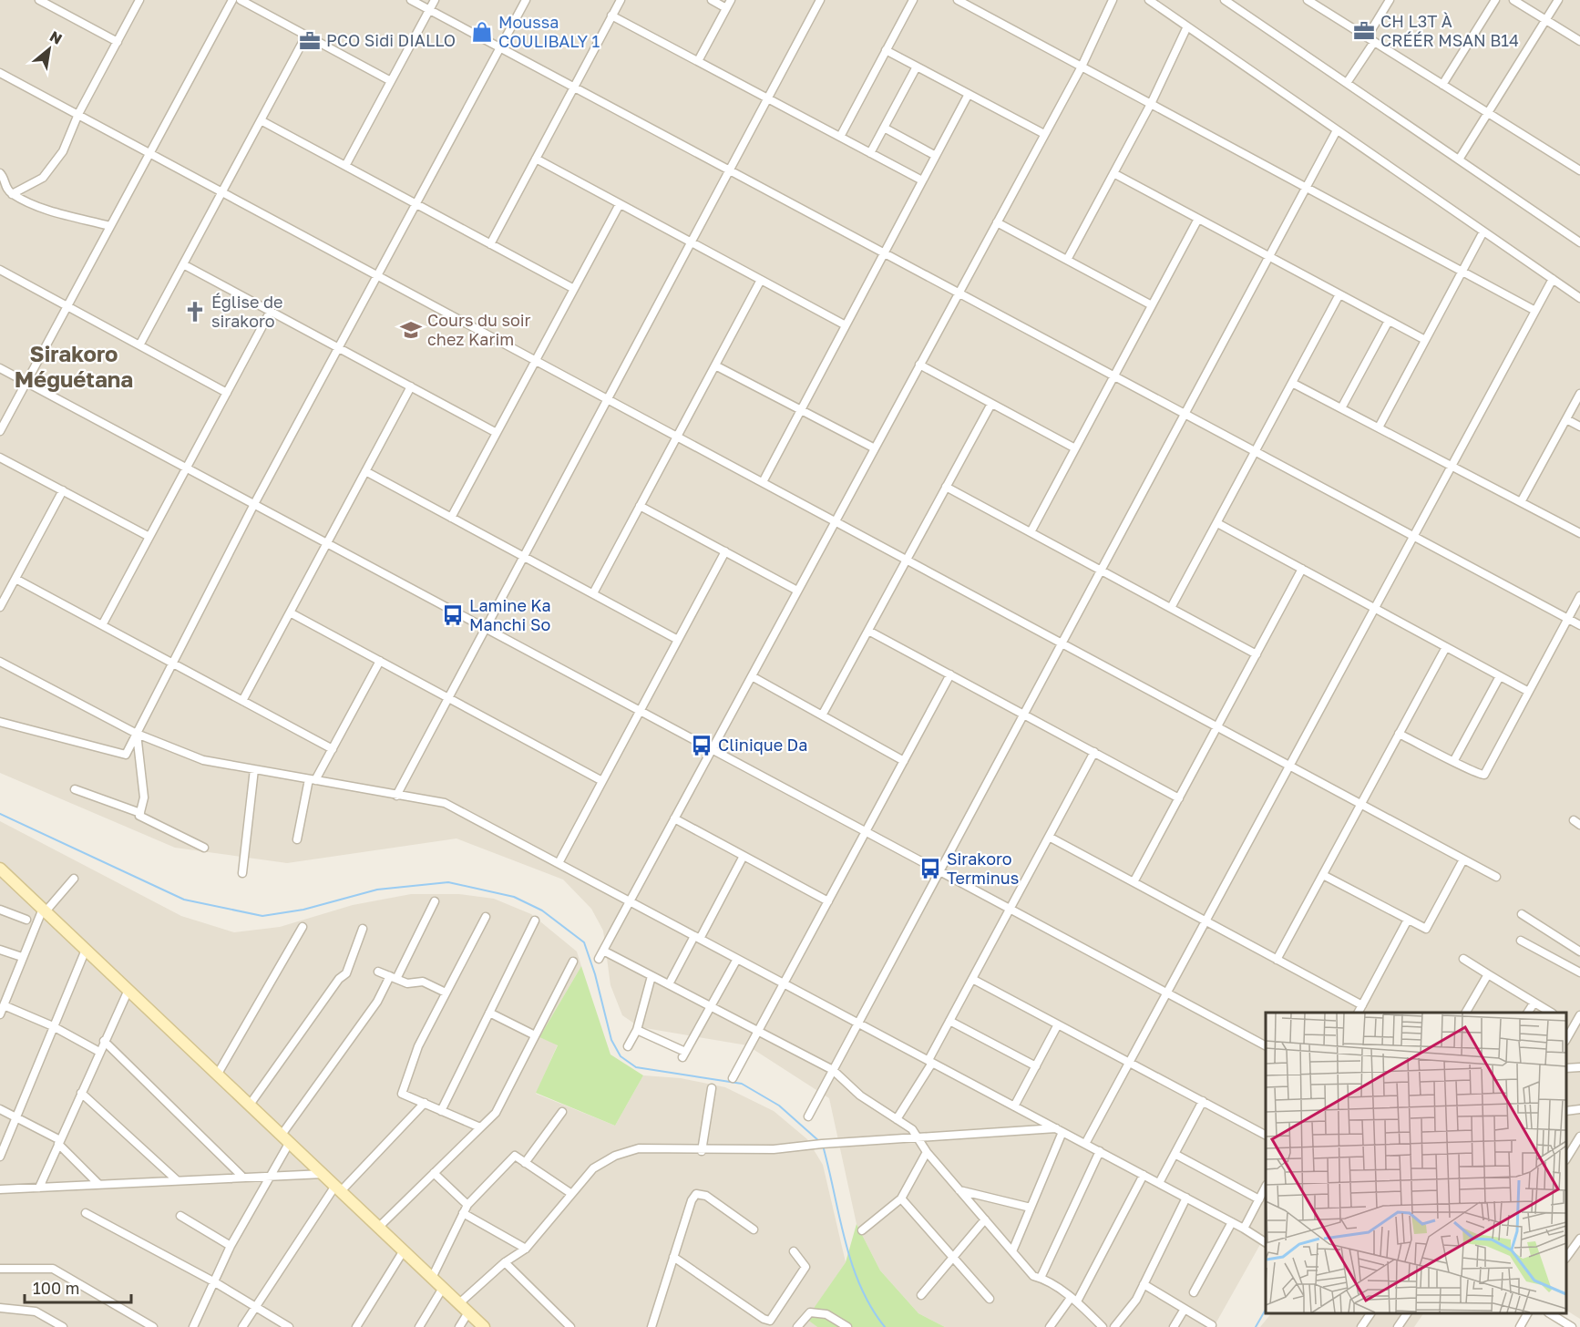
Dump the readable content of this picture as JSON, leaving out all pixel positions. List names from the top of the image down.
{
  "districts": ["Sirakoro Méguétana"],
  "places": {
    "office": ["CH L3T À CRÉÉR MSAN B14", "PCO Sidi DIALLO"],
    "shop": ["Moussa COULIBALY 1"],
    "church": ["Église de sirakoro"],
    "school or university": ["Cours du soir chez Karim"],
    "bus stop": ["Lamine Ka Manchi So", "Clinique Da", "Sirakoro Terminus"]
  },
  "scale_bar": "100 m",
  "north": "top right"
}
